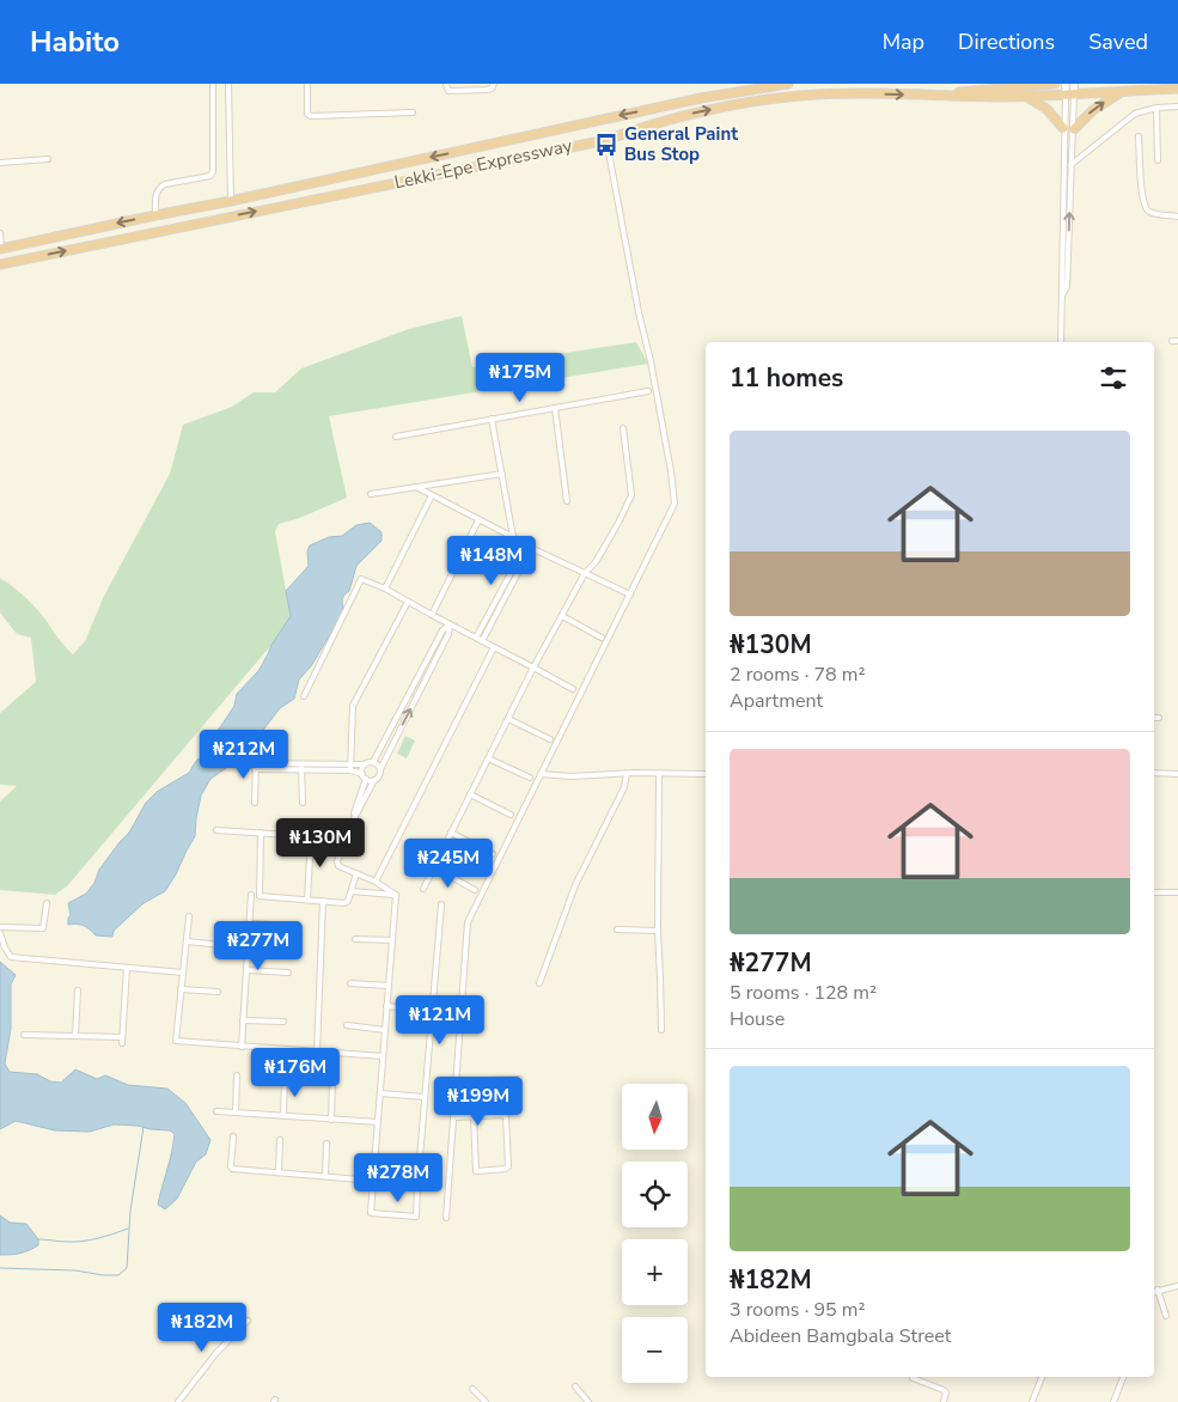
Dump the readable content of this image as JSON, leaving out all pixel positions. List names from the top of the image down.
{
  "streets": {
    "highway": ["Lekki-Epe Expressway"]
  },
  "places": {
    "bus stop": ["General Paint Bus Stop"]
  },
  "north": "bottom",
  "page": {
    "header": "Habito",
    "nav": ["Map", "Directions", "Saved"],
    "heading": "11 homes",
    "price": [
      "₦175M",
      "₦148M",
      "₦212M",
      "₦130M",
      "₦245M",
      "₦277M",
      "₦121M",
      "₦176M",
      "₦199M",
      "₦278M",
      "₦182M"
    ],
    "list": [
      {
        "name": "₦130M",
        "note": "2 rooms · 78 m² · Apartment"
      },
      {
        "name": "₦277M",
        "note": "5 rooms · 128 m² · House"
      },
      {
        "name": "₦182M",
        "note": "3 rooms · 95 m² · Abideen Bamgbala Street"
      }
    ],
    "map_buttons": ["+", "−"]
  }
}
